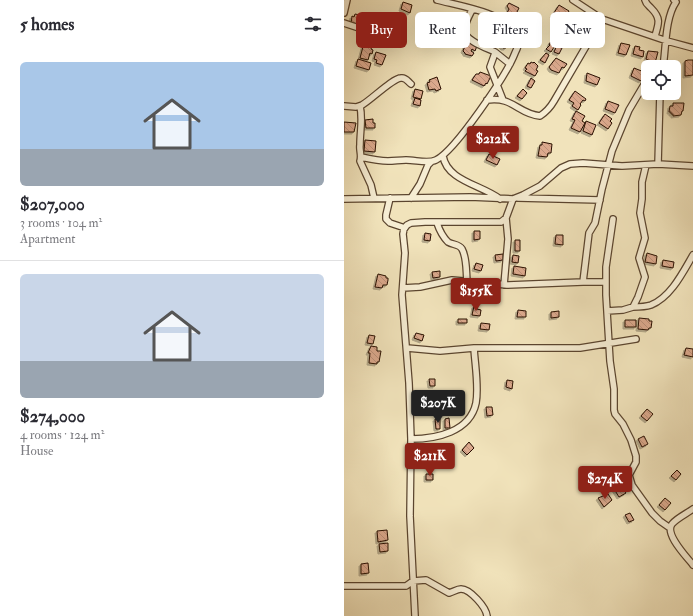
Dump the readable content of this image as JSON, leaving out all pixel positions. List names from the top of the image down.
{
  "page": {
    "heading": "5 homes",
    "chip": [
      "Buy",
      "Rent",
      "Filters",
      "New"
    ],
    "list": [
      {
        "name": "$207,000",
        "note": "3 rooms · 104 m² · Apartment"
      },
      {
        "name": "$274,000",
        "note": "4 rooms · 124 m² · House"
      }
    ],
    "price": [
      "$212K",
      "$155K",
      "$207K",
      "$211K",
      "$274K"
    ]
  }
}
